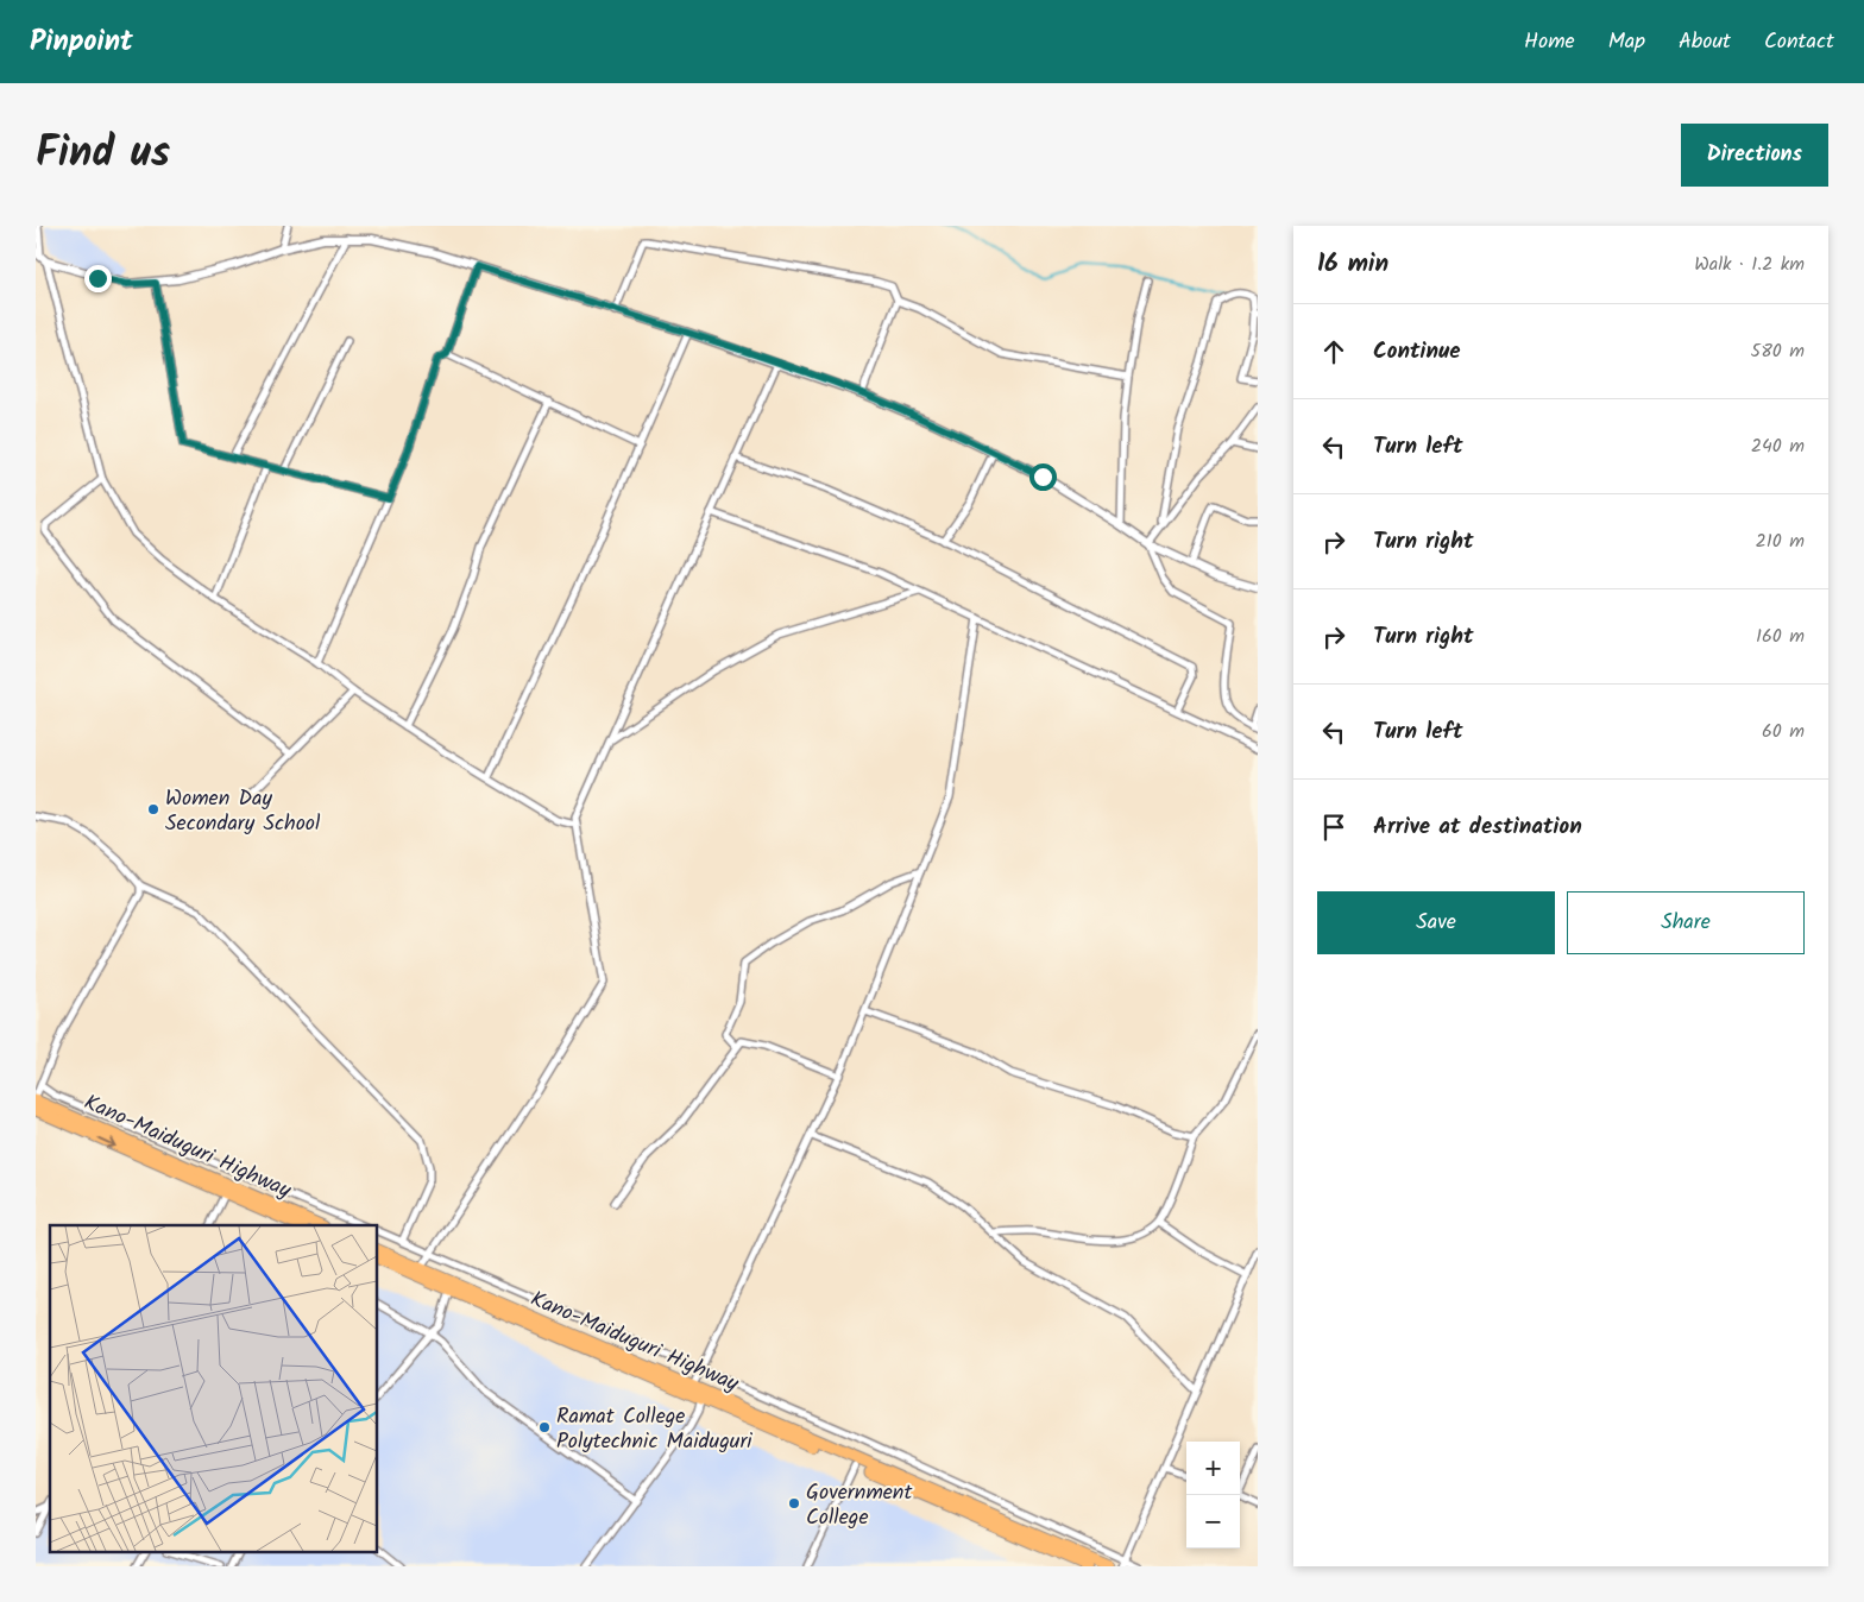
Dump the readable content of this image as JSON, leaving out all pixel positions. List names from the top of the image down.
{
  "streets": {
    "highway": ["Kano-Maiduguri Highway"]
  },
  "places": ["Women Day Secondary School", "Ramat College Polytechnic Maiduguri", "Government College"],
  "page": {
    "header": "Pinpoint",
    "nav": [
      "Home",
      "Map",
      "About",
      "Contact"
    ],
    "title": "Find us",
    "buttons": [
      "Directions",
      ["Save", "Share"]
    ],
    "heading": ["16 min", "Walk · 1.2 km"],
    "list": [
      ["Continue", "580 m"],
      ["Turn left", "240 m"],
      ["Turn right", "210 m"],
      ["Turn right", "160 m"],
      ["Turn left", "60 m"],
      "Arrive at destination"
    ],
    "map_buttons": ["+", "−"]
  }
}
